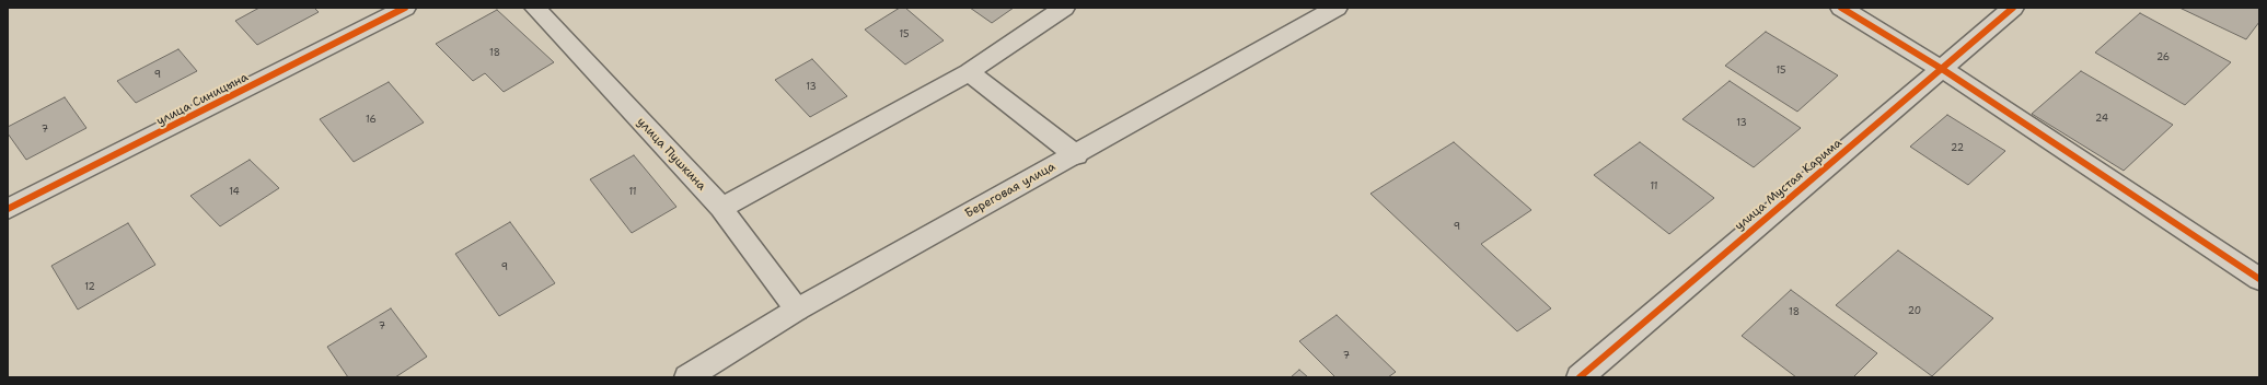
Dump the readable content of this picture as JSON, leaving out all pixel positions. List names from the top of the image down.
{
  "streets": {
    "street": [
      "улица Синицына",
      "улица Пушкина",
      "улица Мустая Карима",
      "Береговая улица"
    ]
  },
  "crossings": [
    ["улица Пушкина", "Береговая улица"]
  ],
  "house_numbers": [
    "15",
    "18",
    "26",
    "15",
    "9",
    "13",
    "24",
    "16",
    "13",
    "7",
    "22",
    "11",
    "14",
    "11",
    "9",
    "9",
    "12",
    "20",
    "18",
    "7",
    "7"
  ]
}
